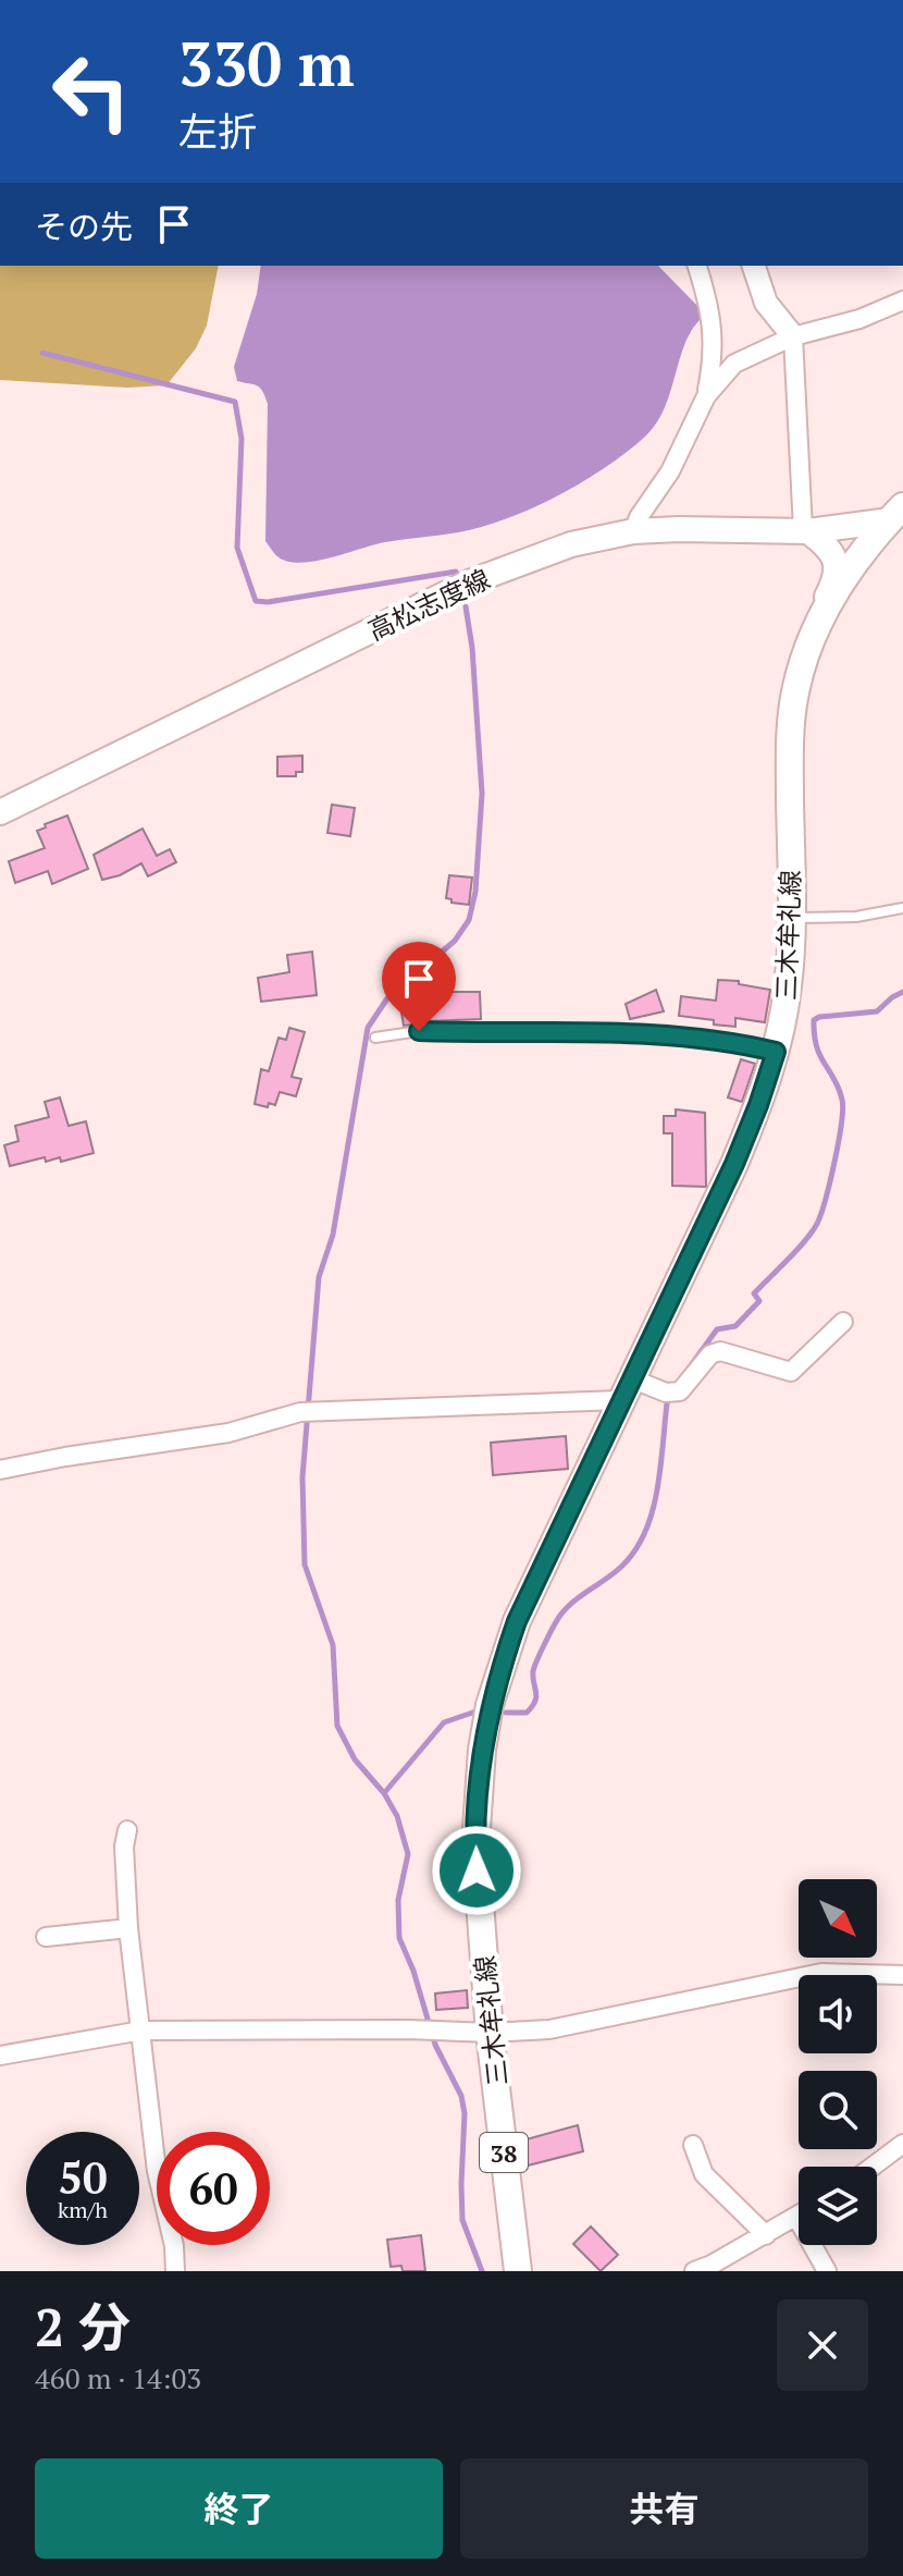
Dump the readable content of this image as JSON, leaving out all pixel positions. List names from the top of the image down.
{
  "streets": {
    "main road": ["高松志度線", "三木牟礼線", "38"]
  },
  "crossings": [
    ["高松志度線", "三木牟礼線"]
  ],
  "north": "bottom right",
  "page": {
    "turn": ["330 m", "左折"],
    "then": "その先",
    "speed": "50 km/h",
    "limit": "60",
    "heading": ["2 分", "460 m · 14:03"],
    "buttons": ["終了", "共有"]
  }
}
